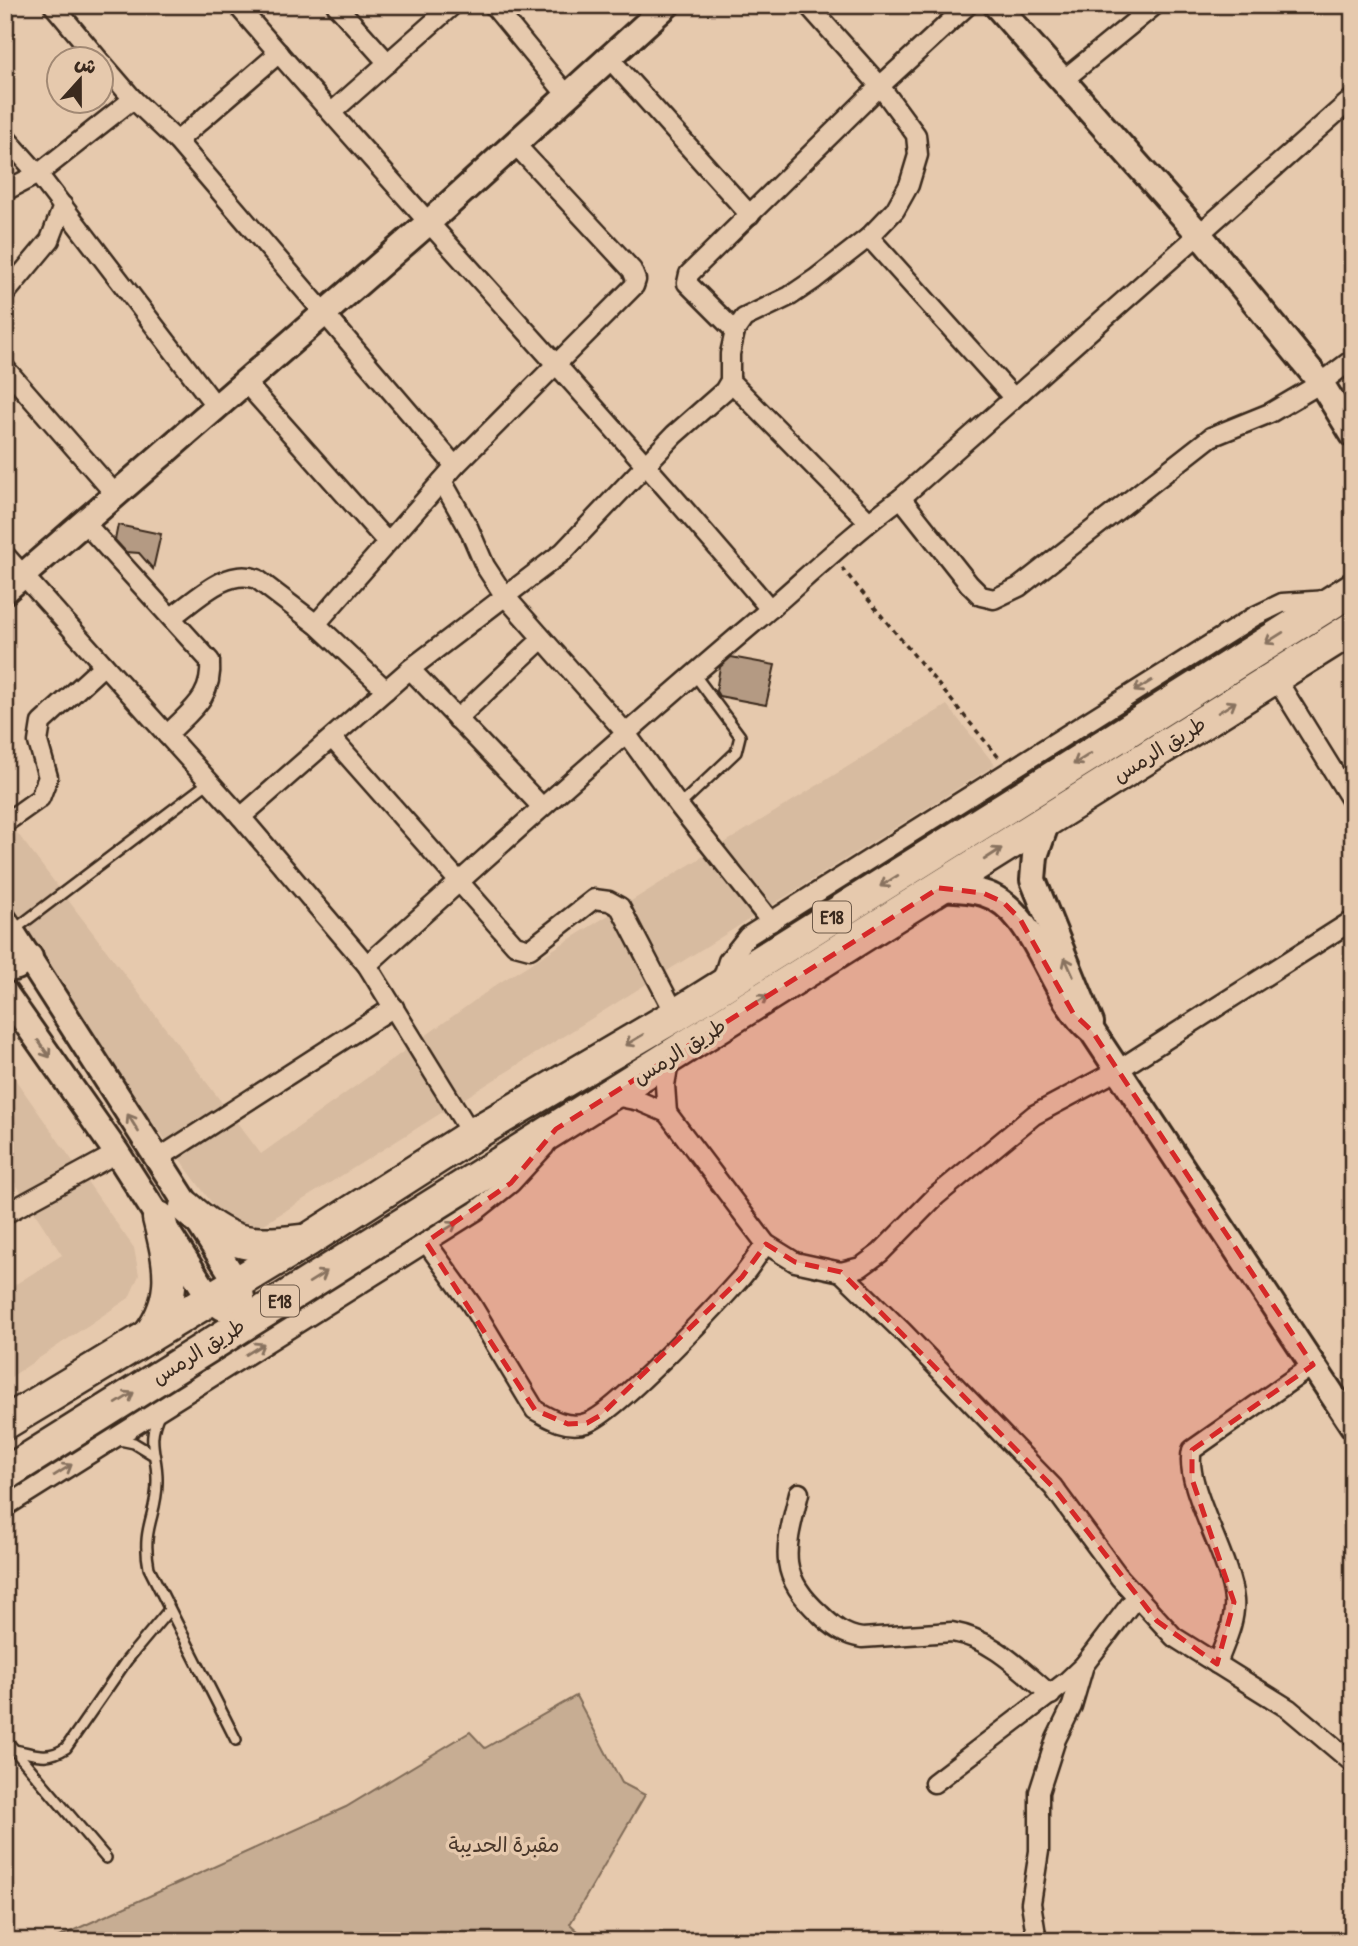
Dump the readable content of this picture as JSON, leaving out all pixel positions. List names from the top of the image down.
{
  "streets": {
    "highway": ["طريق الرمس", "E18"]
  },
  "parks": ["مقبرة الحديبة"],
  "north": "top"
}
